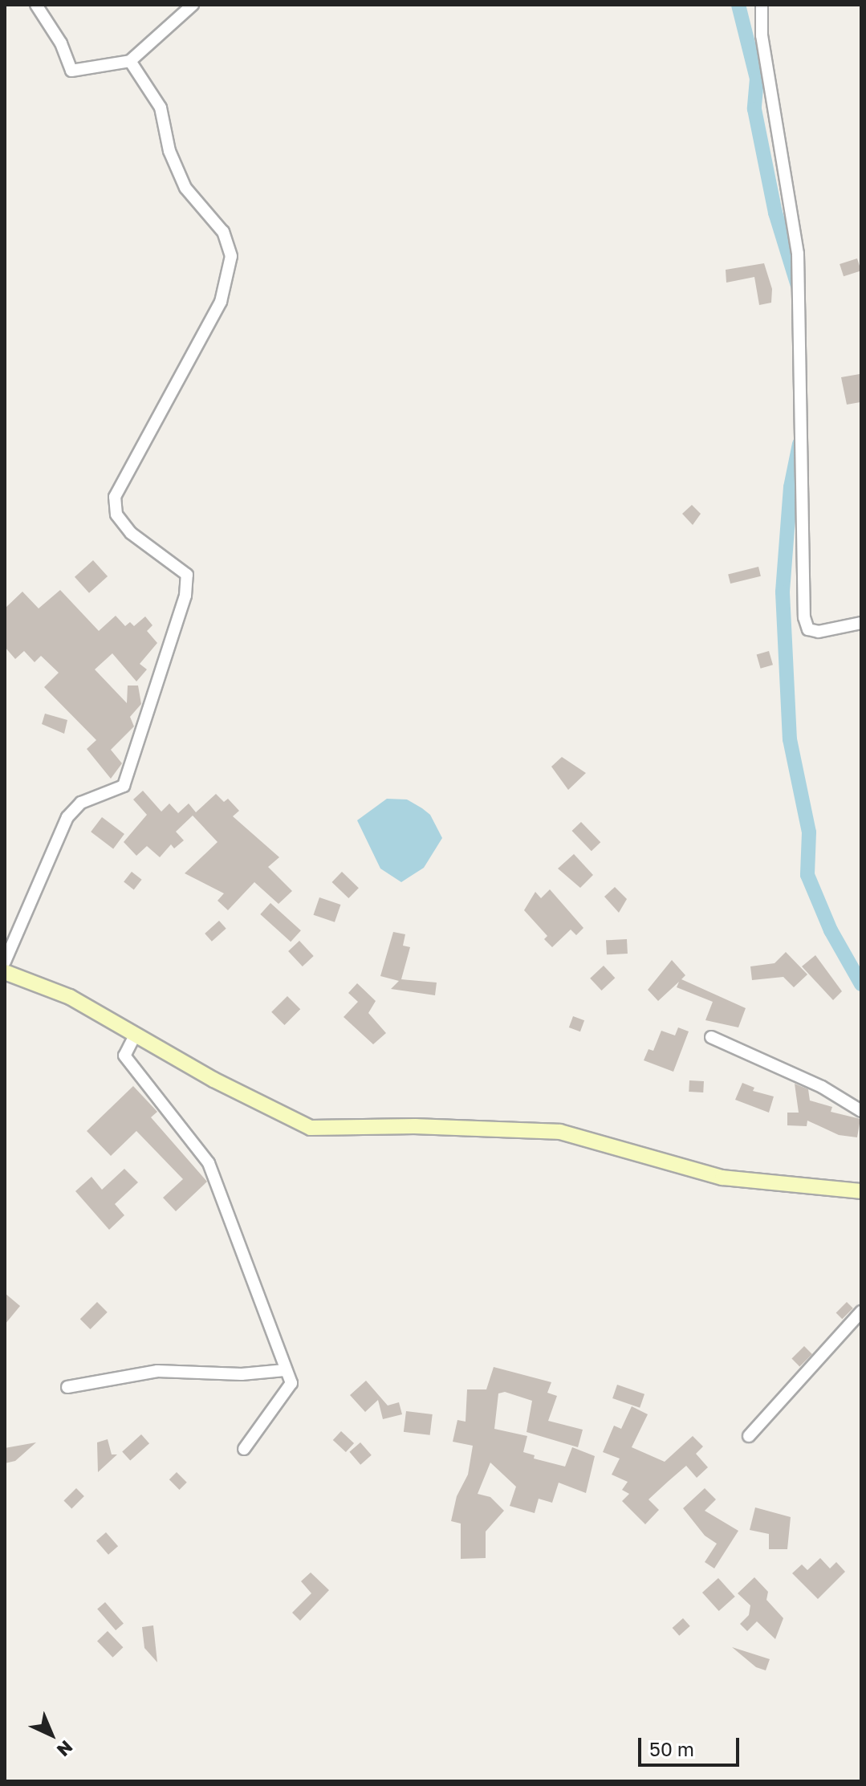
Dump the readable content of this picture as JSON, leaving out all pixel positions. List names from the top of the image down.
{
  "scale_bar": "50 m",
  "north": "bottom right"
}
